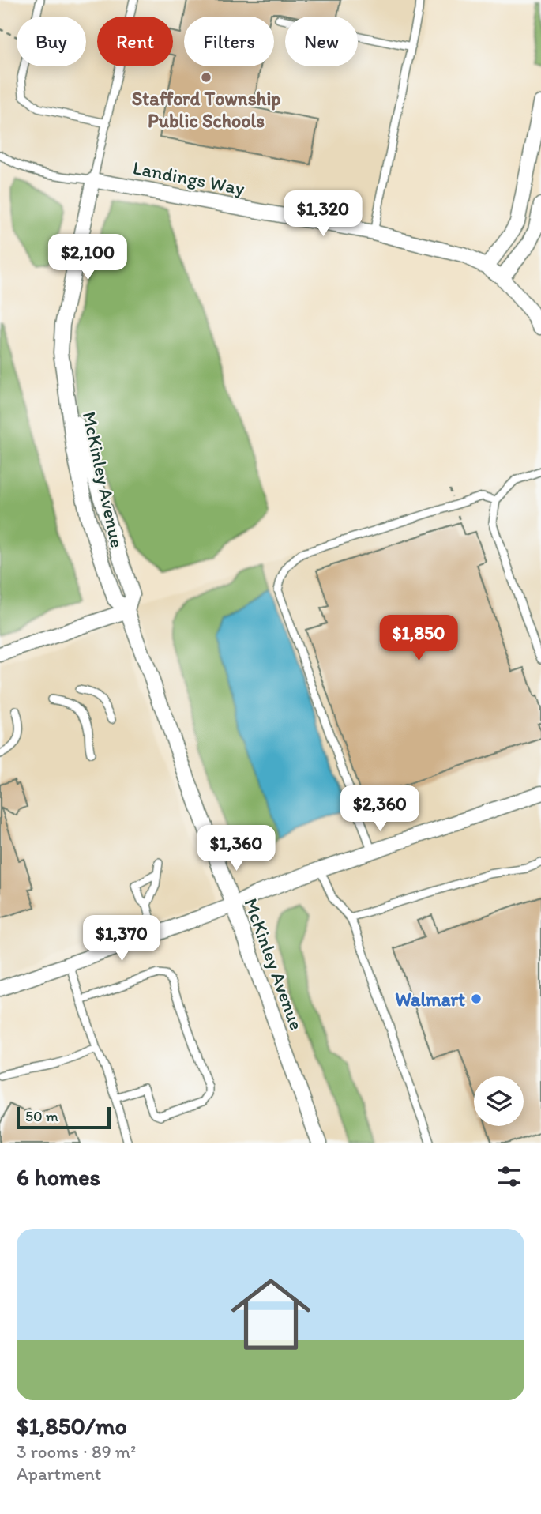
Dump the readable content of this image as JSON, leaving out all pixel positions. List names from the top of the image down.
{
  "streets": {
    "street": ["Landings Way", "McKinley Avenue"]
  },
  "crossings": [
    ["Landings Way", "McKinley Avenue"]
  ],
  "places": ["Stafford Township Public Schools", "Walmart"],
  "scale_bar": "50 m",
  "page": {
    "chip": [
      "Buy",
      "Rent",
      "Filters",
      "New"
    ],
    "price": [
      "$1,320",
      "$2,100",
      "$1,850",
      "$2,360",
      "$1,360",
      "$1,370"
    ],
    "scale": "50 m",
    "heading": "6 homes",
    "list": [
      {
        "name": "$1,850/mo",
        "note": "3 rooms · 89 m² · Apartment"
      }
    ]
  }
}
